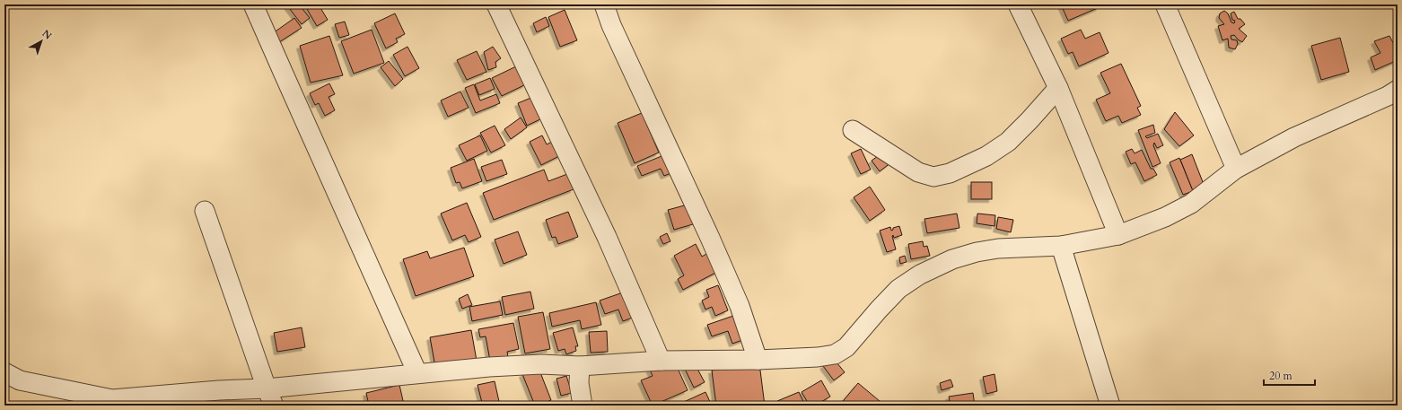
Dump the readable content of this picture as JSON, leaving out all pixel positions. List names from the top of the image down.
{
  "scale_bar": "20 m",
  "north": "top right"
}
